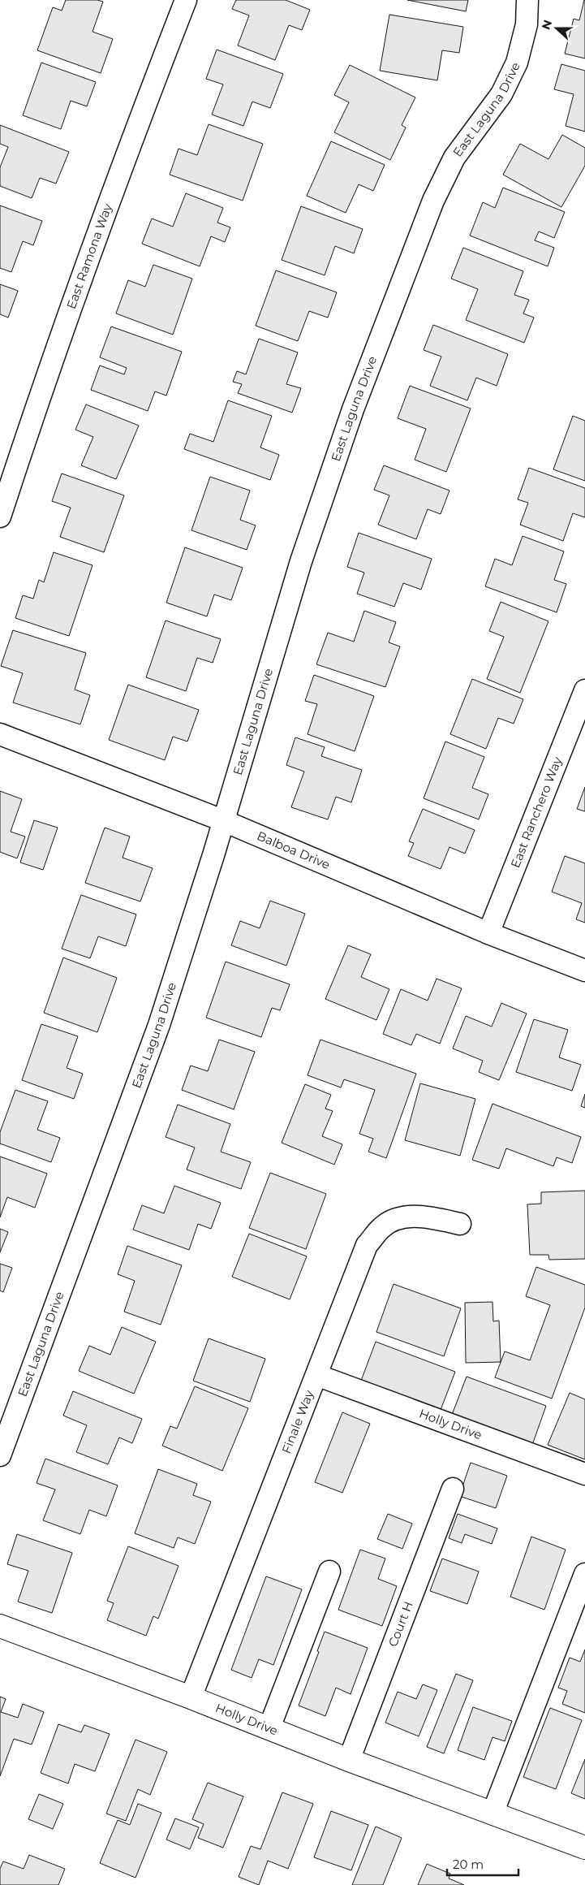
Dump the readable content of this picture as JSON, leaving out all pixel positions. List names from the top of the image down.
{
  "streets": {
    "street": [
      "East Laguna Drive",
      "East Ramona Way",
      "East Ranchero Way",
      "Balboa Drive",
      "Finale Way",
      "Holly Drive",
      "Court H"
    ]
  },
  "crossings": [
    ["East Laguna Drive", "Balboa Drive"],
    ["East Ranchero Way", "Balboa Drive"],
    ["Finale Way", "Holly Drive"],
    ["Holly Drive", "Court H"]
  ],
  "scale_bar": "20 m",
  "north": "left"
}
